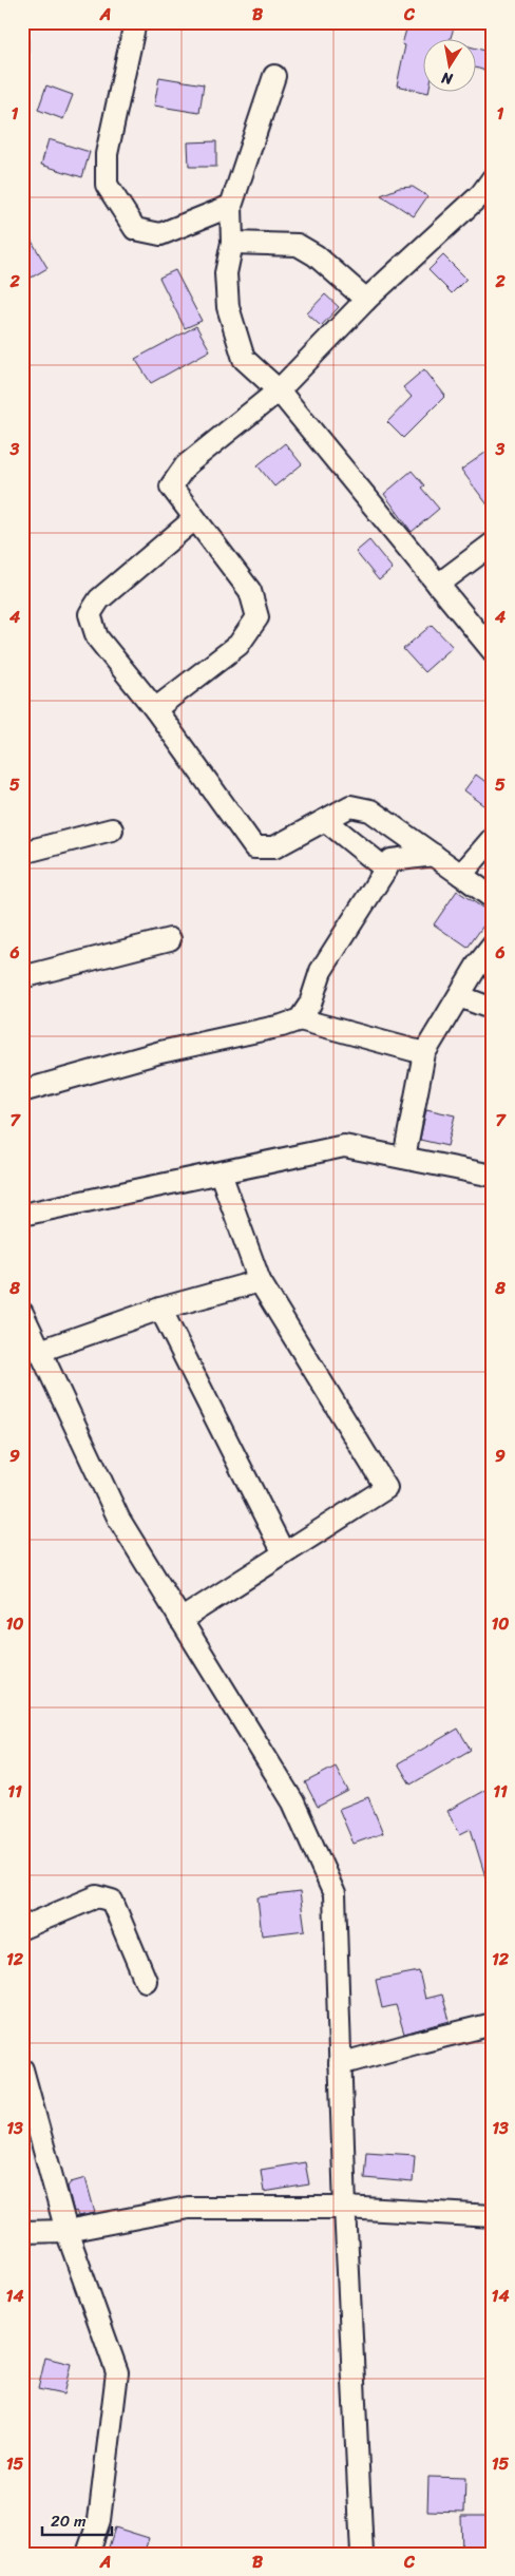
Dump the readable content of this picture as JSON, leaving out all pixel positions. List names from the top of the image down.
{
  "scale_bar": "20 m",
  "north": "bottom",
  "grid": {
    "columns": ["A", "B", "C"],
    "rows": [
      "1",
      "2",
      "3",
      "4",
      "5",
      "6",
      "7",
      "8",
      "9",
      "10",
      "11",
      "12",
      "13",
      "14",
      "15"
    ]
  }
}
